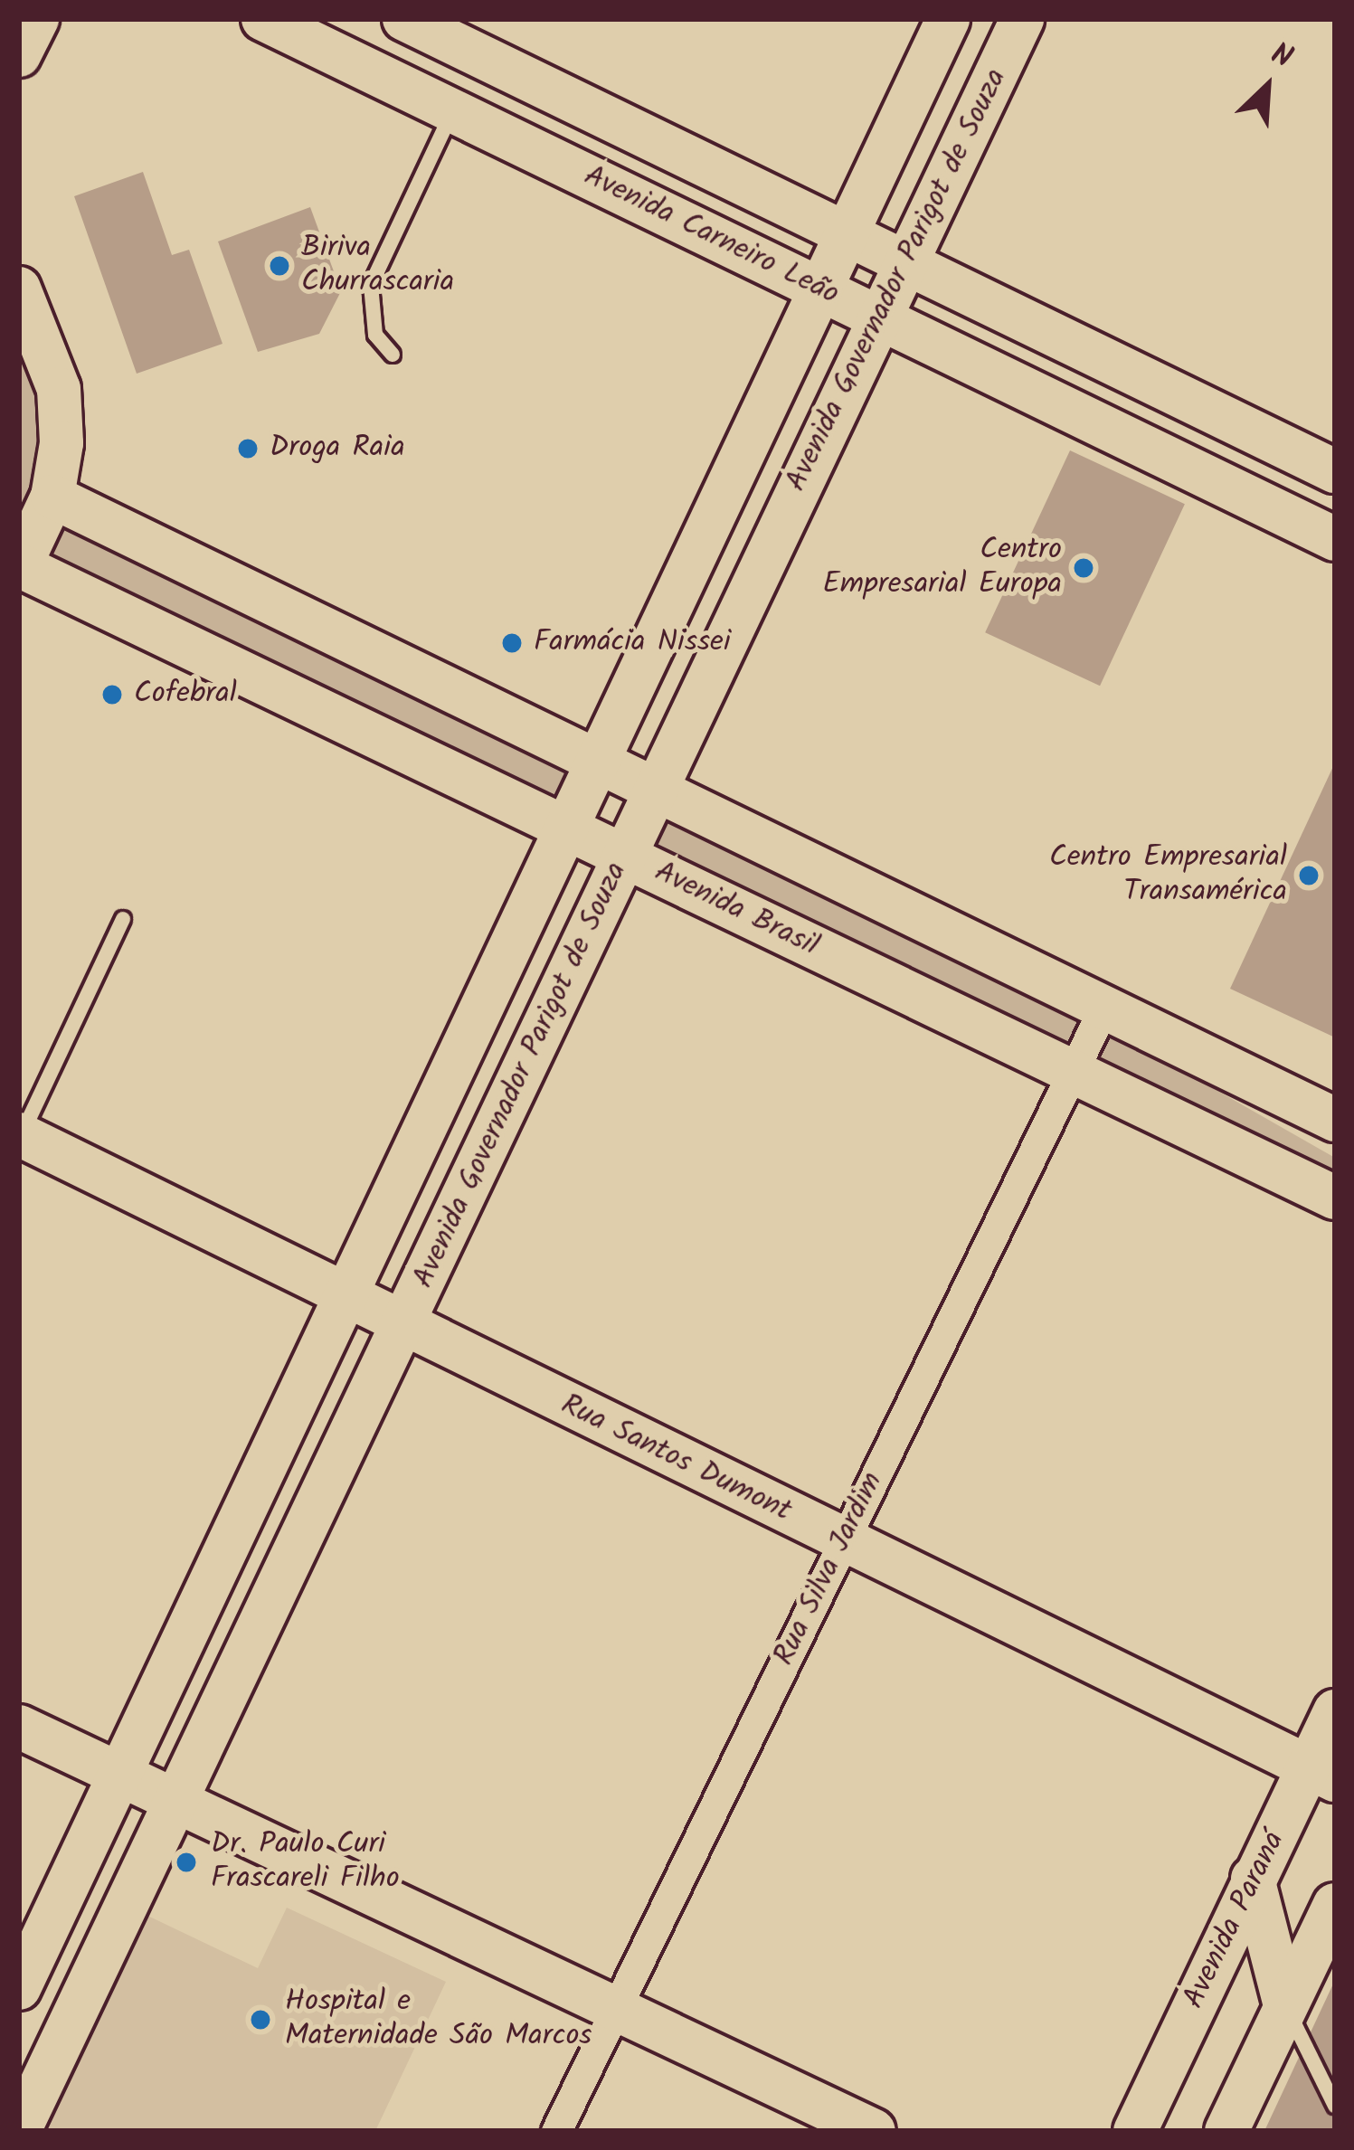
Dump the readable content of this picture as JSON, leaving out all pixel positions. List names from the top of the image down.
{
  "streets": {
    "main road": [
      "Avenida Carneiro Leão",
      "Avenida Governador Parigot de Souza",
      "Avenida Brasil",
      "Rua Santos Dumont",
      "Avenida Paraná"
    ],
    "street": ["Rua Silva Jardim"]
  },
  "crossings": [
    ["Avenida Carneiro Leão", "Avenida Governador Parigot de Souza"],
    ["Avenida Governador Parigot de Souza", "Avenida Brasil"],
    ["Avenida Governador Parigot de Souza", "Rua Santos Dumont"],
    ["Avenida Brasil", "Rua Silva Jardim"],
    ["Rua Santos Dumont", "Rua Silva Jardim"],
    ["Rua Santos Dumont", "Avenida Paraná"]
  ],
  "places": [
    "Biriva Churrascaria",
    "Droga Raia",
    "Centro Empresarial Europa",
    "Farmácia Nissei",
    "Cofebral",
    "Centro Empresarial Transamérica",
    "Dr. Paulo Curi Frascareli Filho",
    "Hospital e Maternidade São Marcos"
  ],
  "north": "top right"
}
